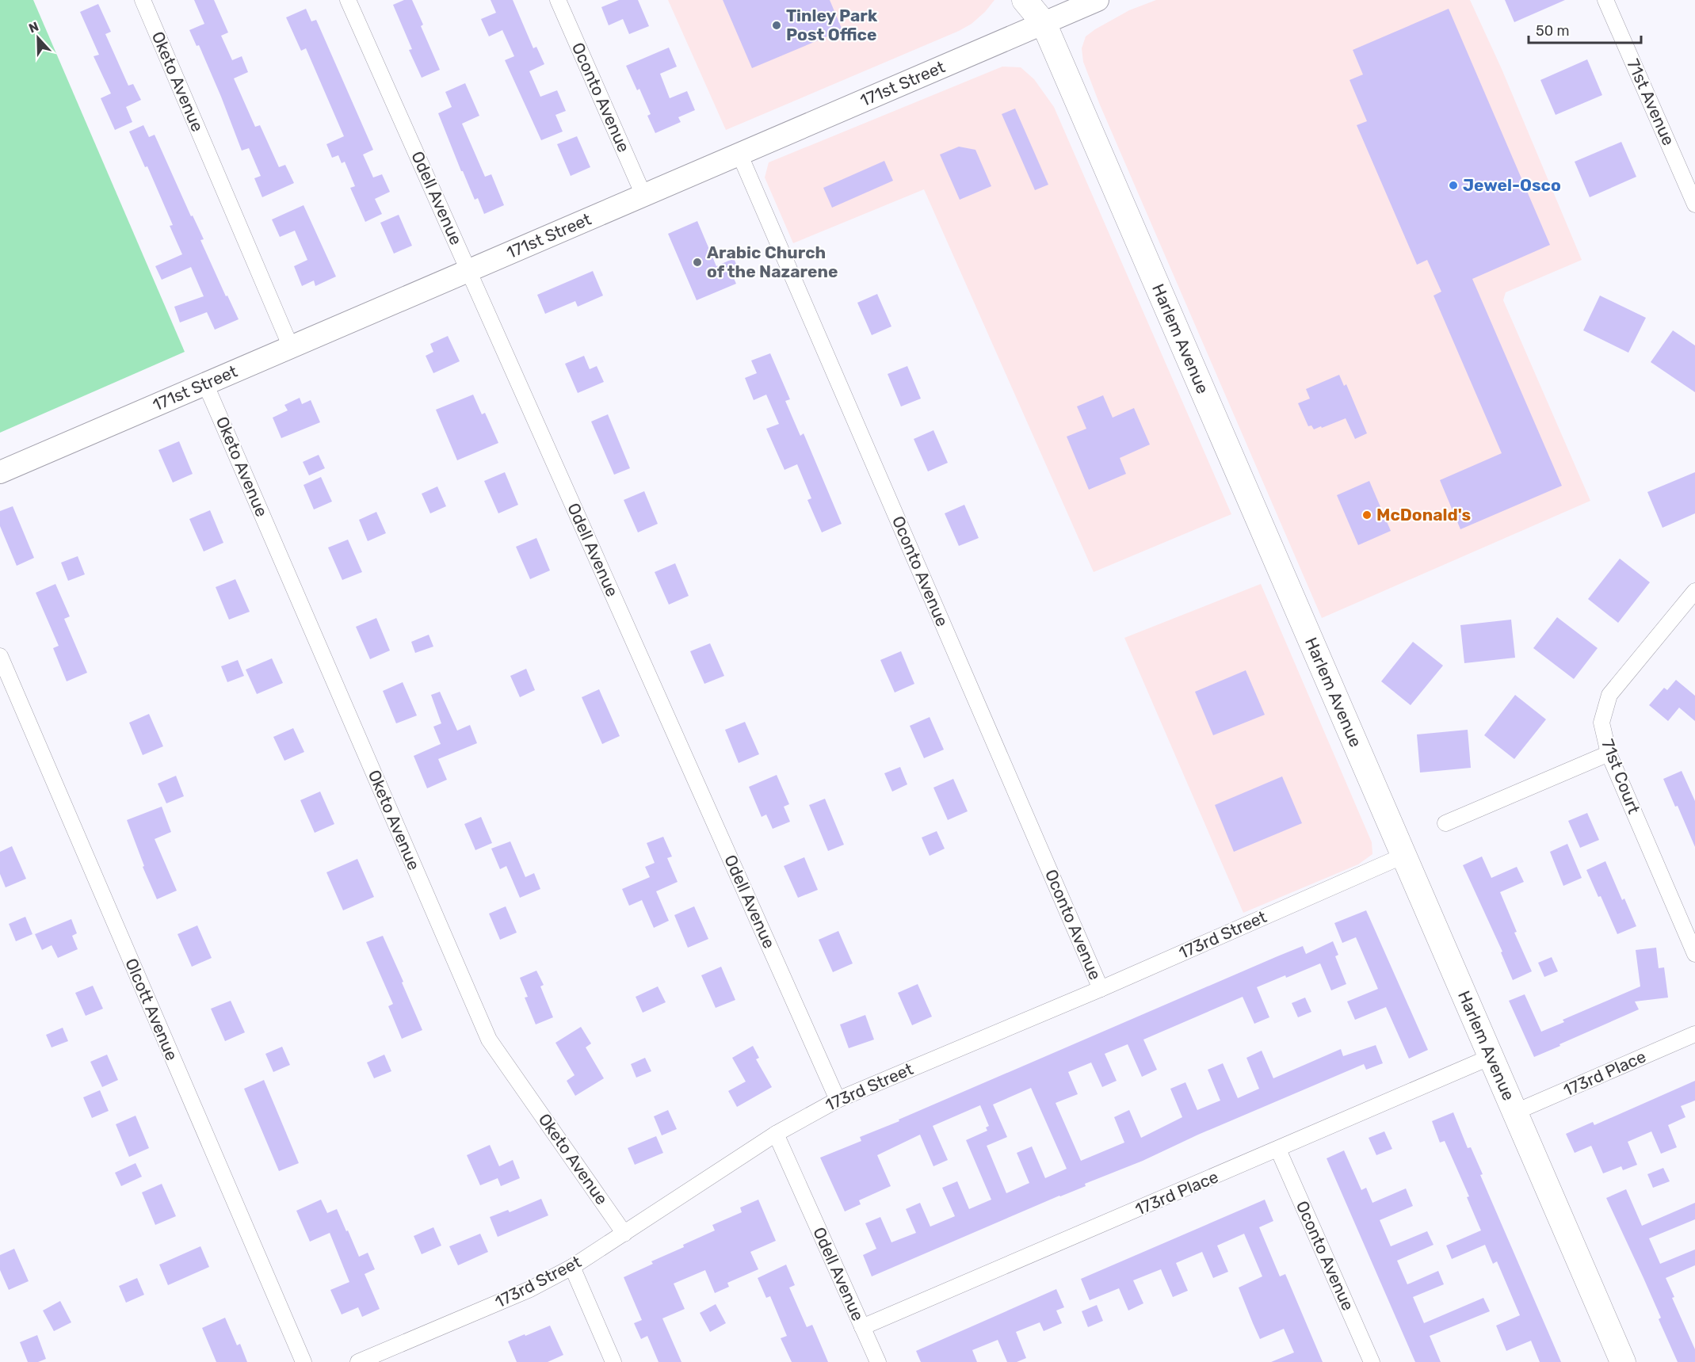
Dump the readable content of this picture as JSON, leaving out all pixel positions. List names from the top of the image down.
{
  "streets": {
    "main road": ["Harlem Avenue"],
    "street": [
      "Oketo Avenue",
      "171st Street",
      "Oconto Avenue",
      "71st Avenue",
      "Odell Avenue",
      "71st Court",
      "173rd Street",
      "Olcott Avenue",
      "173rd Place"
    ]
  },
  "crossings": [
    ["Oketo Avenue", "171st Street"],
    ["Oketo Avenue", "173rd Street"],
    ["171st Street", "Oconto Avenue"],
    ["171st Street", "Odell Avenue"],
    ["171st Street", "Harlem Avenue"],
    ["Oconto Avenue", "173rd Street"],
    ["Oconto Avenue", "173rd Place"],
    ["Odell Avenue", "173rd Street"],
    ["Odell Avenue", "173rd Place"],
    ["Harlem Avenue", "173rd Street"],
    ["Harlem Avenue", "173rd Place"]
  ],
  "places": [
    "Tinley Park Post Office",
    "Jewel-Osco",
    "Arabic Church of the Nazarene",
    "McDonald's"
  ],
  "scale_bar": "50 m",
  "north": "top"
}
